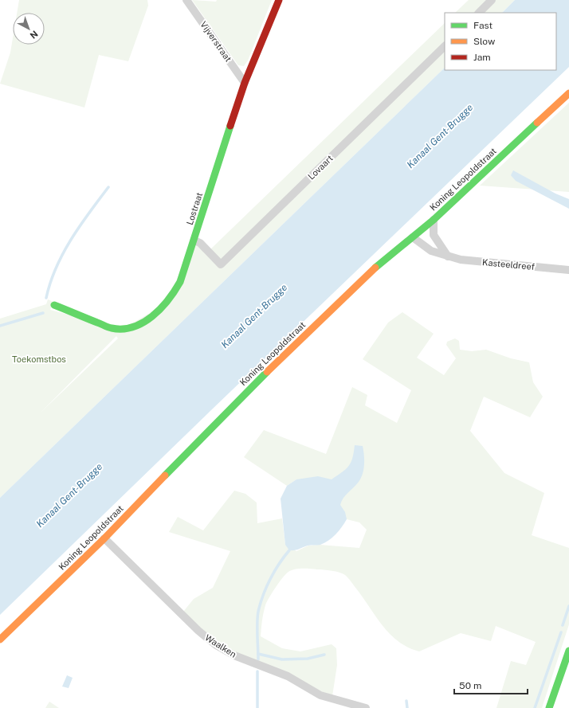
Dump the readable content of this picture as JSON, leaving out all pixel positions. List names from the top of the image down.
{
  "streets": {
    "street": [
      "Vijverstraat",
      "Lovaart",
      "Koning Leopoldstraat",
      "Lostraat",
      "Kasteeldreef",
      "Waalken"
    ]
  },
  "crossings": [
    ["Vijverstraat", "Lostraat"],
    ["Lovaart", "Lostraat"],
    ["Koning Leopoldstraat", "Kasteeldreef"],
    ["Koning Leopoldstraat", "Waalken"]
  ],
  "water": ["Kanaal Gent-Brugge"],
  "parks": ["Toekomstbos"],
  "legend": ["Fast", "Slow", "Jam"],
  "scale_bar": "50 m",
  "north": "bottom right"
}
